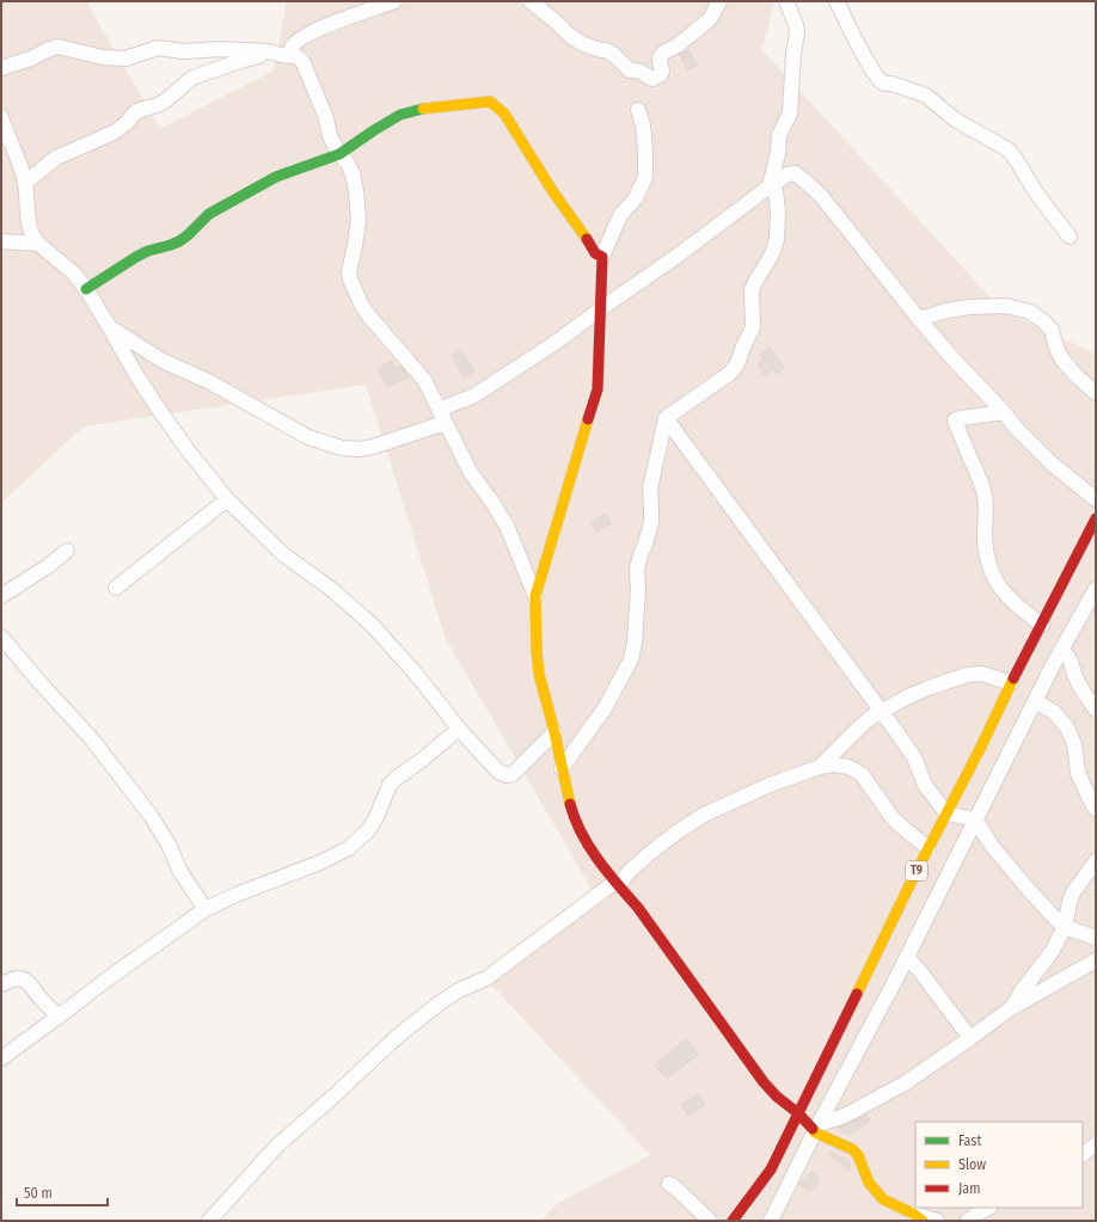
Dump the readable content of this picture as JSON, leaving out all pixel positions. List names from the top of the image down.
{
  "streets": {
    "main road": ["T9"]
  },
  "legend": ["Fast", "Slow", "Jam"],
  "scale_bar": "50 m"
}
